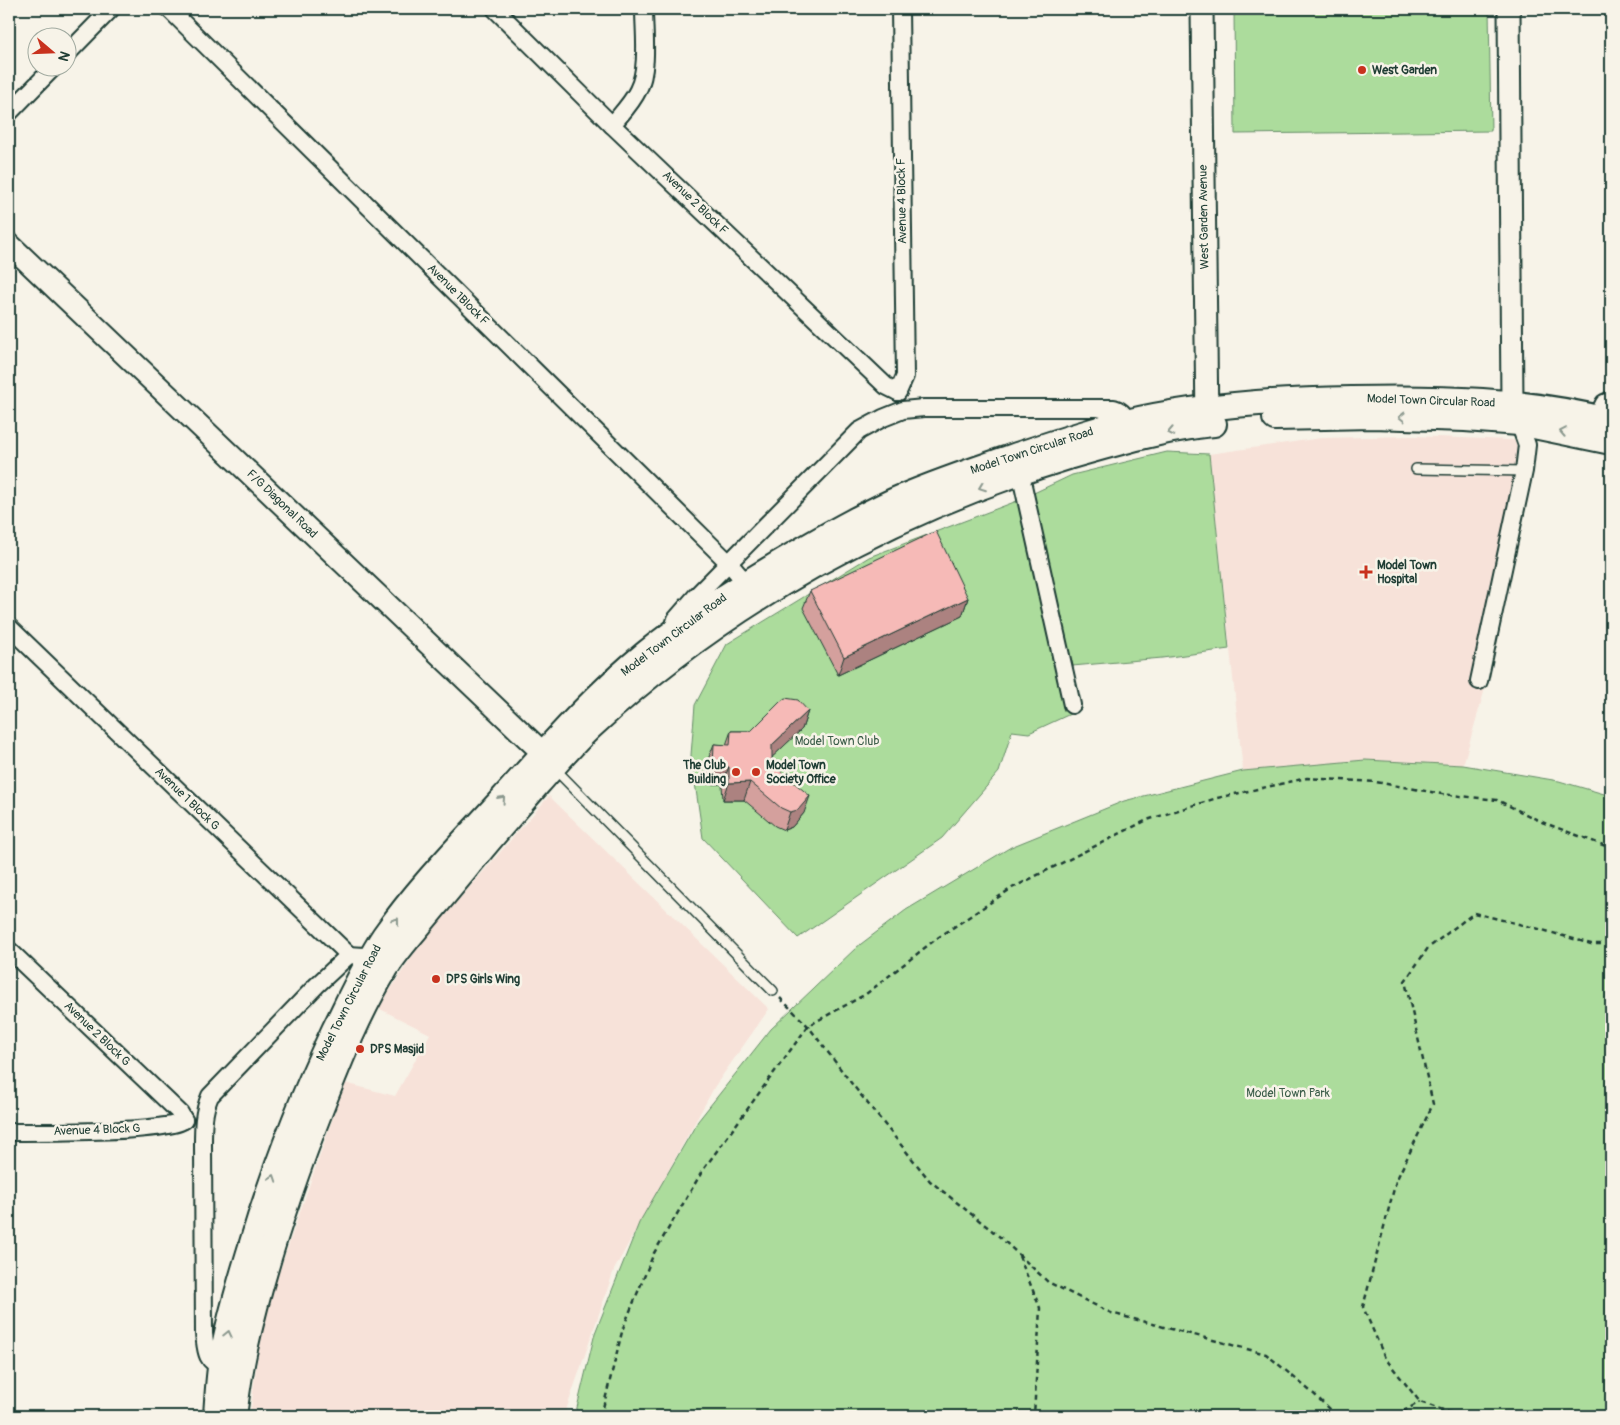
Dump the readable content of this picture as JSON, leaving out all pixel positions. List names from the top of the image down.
{
  "streets": {
    "main road": ["Model Town Circular Road"],
    "street": [
      "Avenue 4 Block F",
      "Avenue 2 Block F",
      "West Garden Avenue",
      "Avenue 1Block F",
      "F/G Diagonal Road",
      "Avenue 1 Block G",
      "Avenue 2 Block G",
      "Avenue 4 Block G"
    ]
  },
  "crossings": [
    ["Avenue 4 Block F", "Avenue 2 Block F"],
    ["West Garden Avenue", "Model Town Circular Road"],
    ["Avenue 1Block F", "Model Town Circular Road"],
    ["Model Town Circular Road", "F/G Diagonal Road"],
    ["Model Town Circular Road", "Avenue 1 Block G"],
    ["Avenue 2 Block G", "Avenue 4 Block G"]
  ],
  "parks": ["Model Town Club", "Model Town Park"],
  "places": {
    "other": [
      "West Garden",
      "The Club Building",
      "Model Town Society Office",
      "DPS Girls Wing",
      "DPS Masjid"
    ],
    "health": ["Model Town Hospital"]
  },
  "north": "right"
}
